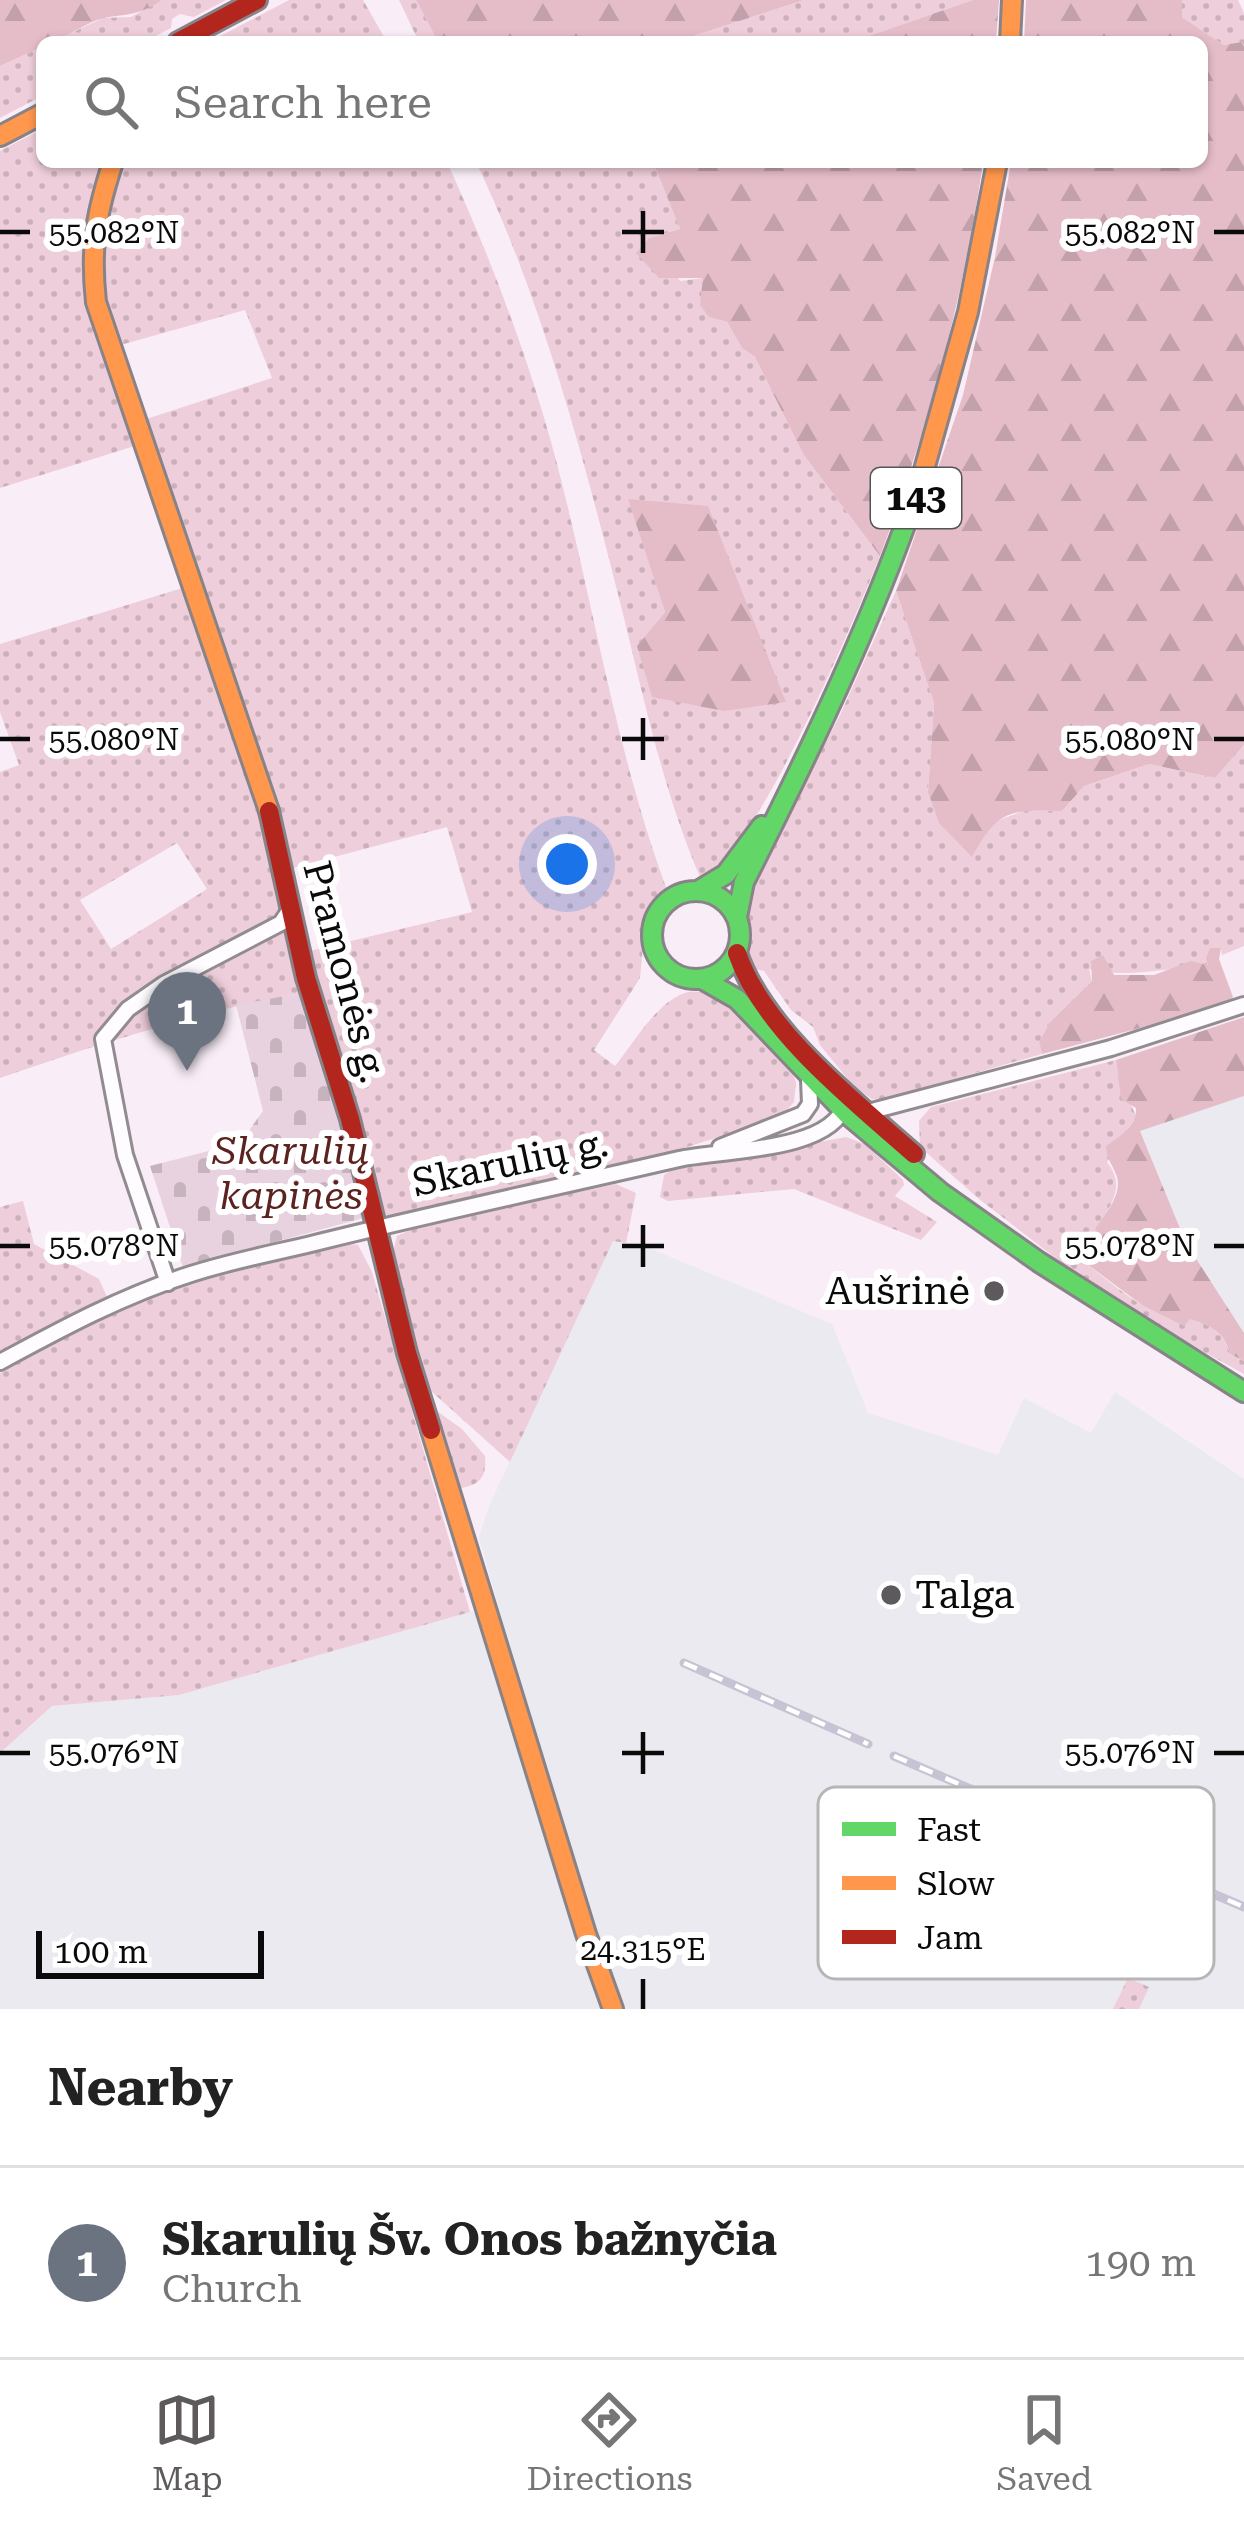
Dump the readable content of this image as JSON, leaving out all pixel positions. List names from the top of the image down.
{
  "streets": {
    "main road": ["143", "Pramonės g."],
    "street": ["Skarulių g."]
  },
  "crossings": [
    ["143", "Skarulių g."],
    ["Pramonės g.", "Skarulių g."]
  ],
  "parks": ["Skarulių kapinės"],
  "places": ["Aušrinė", "Talga"],
  "legend": ["Fast", "Slow", "Jam"],
  "scale_bar": "100 m",
  "page": {
    "search": "Search here",
    "pins": "1",
    "scale": "100 m",
    "heading": "Nearby",
    "list": [
      {
        "mark": "1",
        "name": "Skarulių Šv. Onos bažnyčia",
        "note": "Church",
        "value": "190 m"
      }
    ],
    "nav": ["Map", "Directions", "Saved"]
  },
  "coordinates": [
    "55.082°N",
    "55.080°N",
    "55.078°N",
    "55.076°N",
    "24.315°E"
  ]
}
